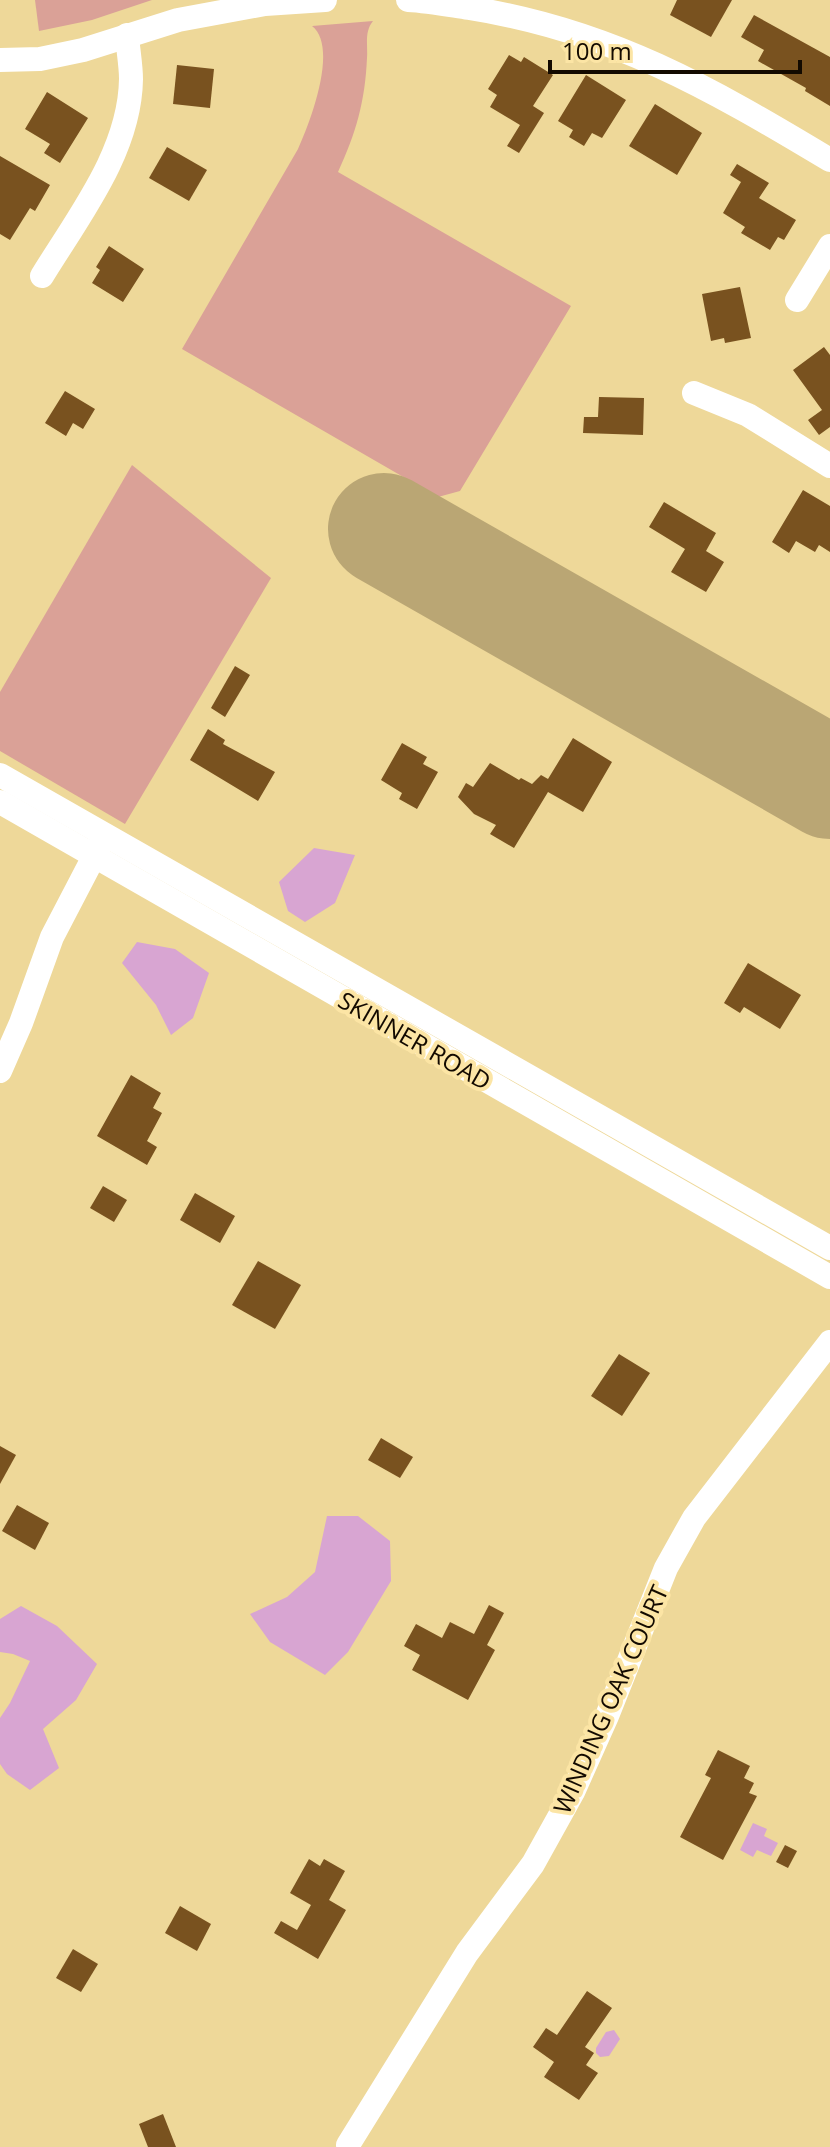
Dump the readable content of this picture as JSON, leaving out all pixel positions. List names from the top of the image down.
{
  "streets": {
    "street": ["SKINNER ROAD", "WINDING OAK COURT"]
  },
  "scale_bar": "100 m"
}
